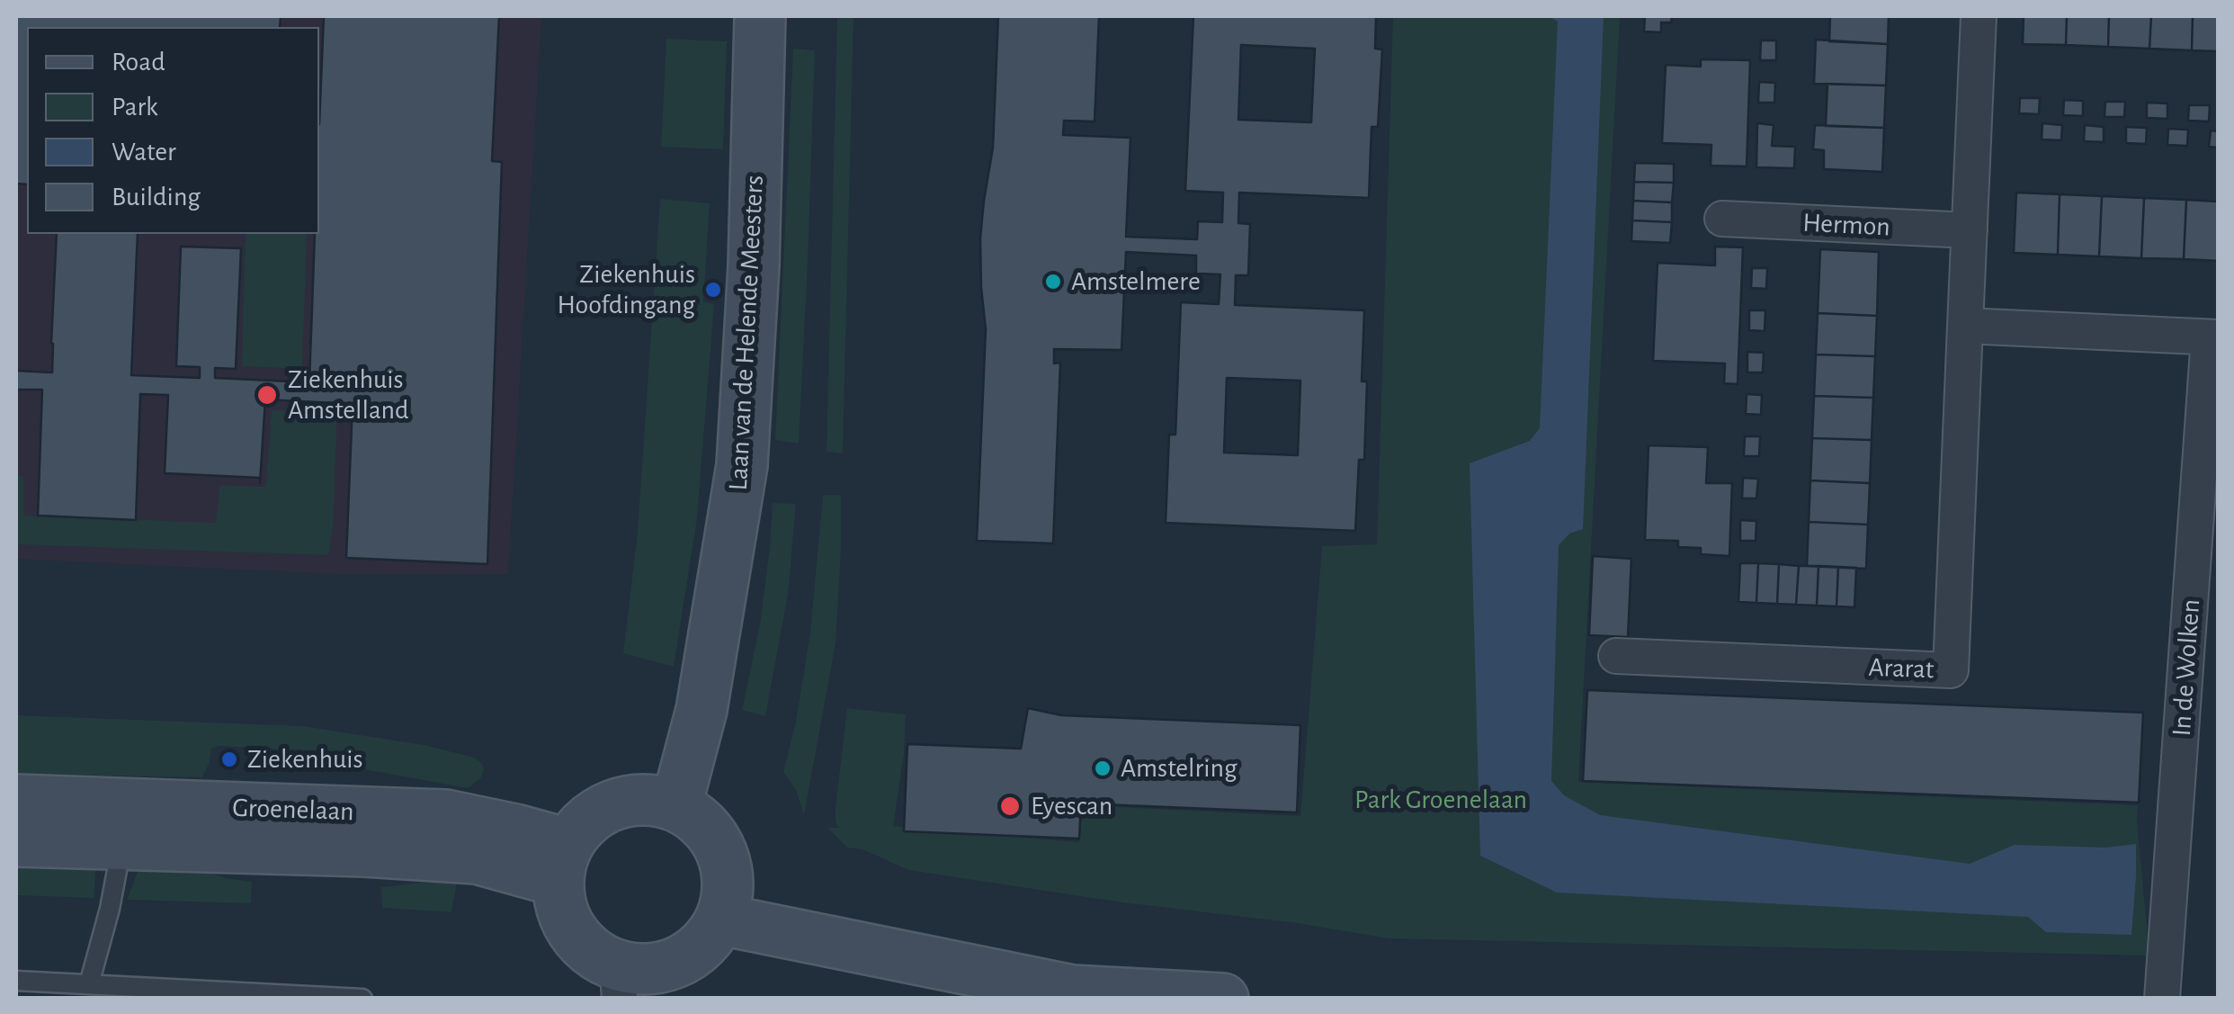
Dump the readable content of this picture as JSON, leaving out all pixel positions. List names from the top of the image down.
{
  "streets": {
    "street": [
      "Hermon",
      "Laan van de Helende Meesters",
      "In de Wolken",
      "Ararat",
      "Groenelaan"
    ]
  },
  "crossings": [
    ["Laan van de Helende Meesters", "Groenelaan"],
    ["In de Wolken", "Ararat"]
  ],
  "parks": ["Park Groenelaan"],
  "places": [
    "Amstelmere",
    "Ziekenhuis Hoofdingang",
    "Ziekenhuis Amstelland",
    "Ziekenhuis",
    "Amstelring",
    "Eyescan"
  ],
  "legend": [
    "Road",
    "Park",
    "Water",
    "Building"
  ]
}
